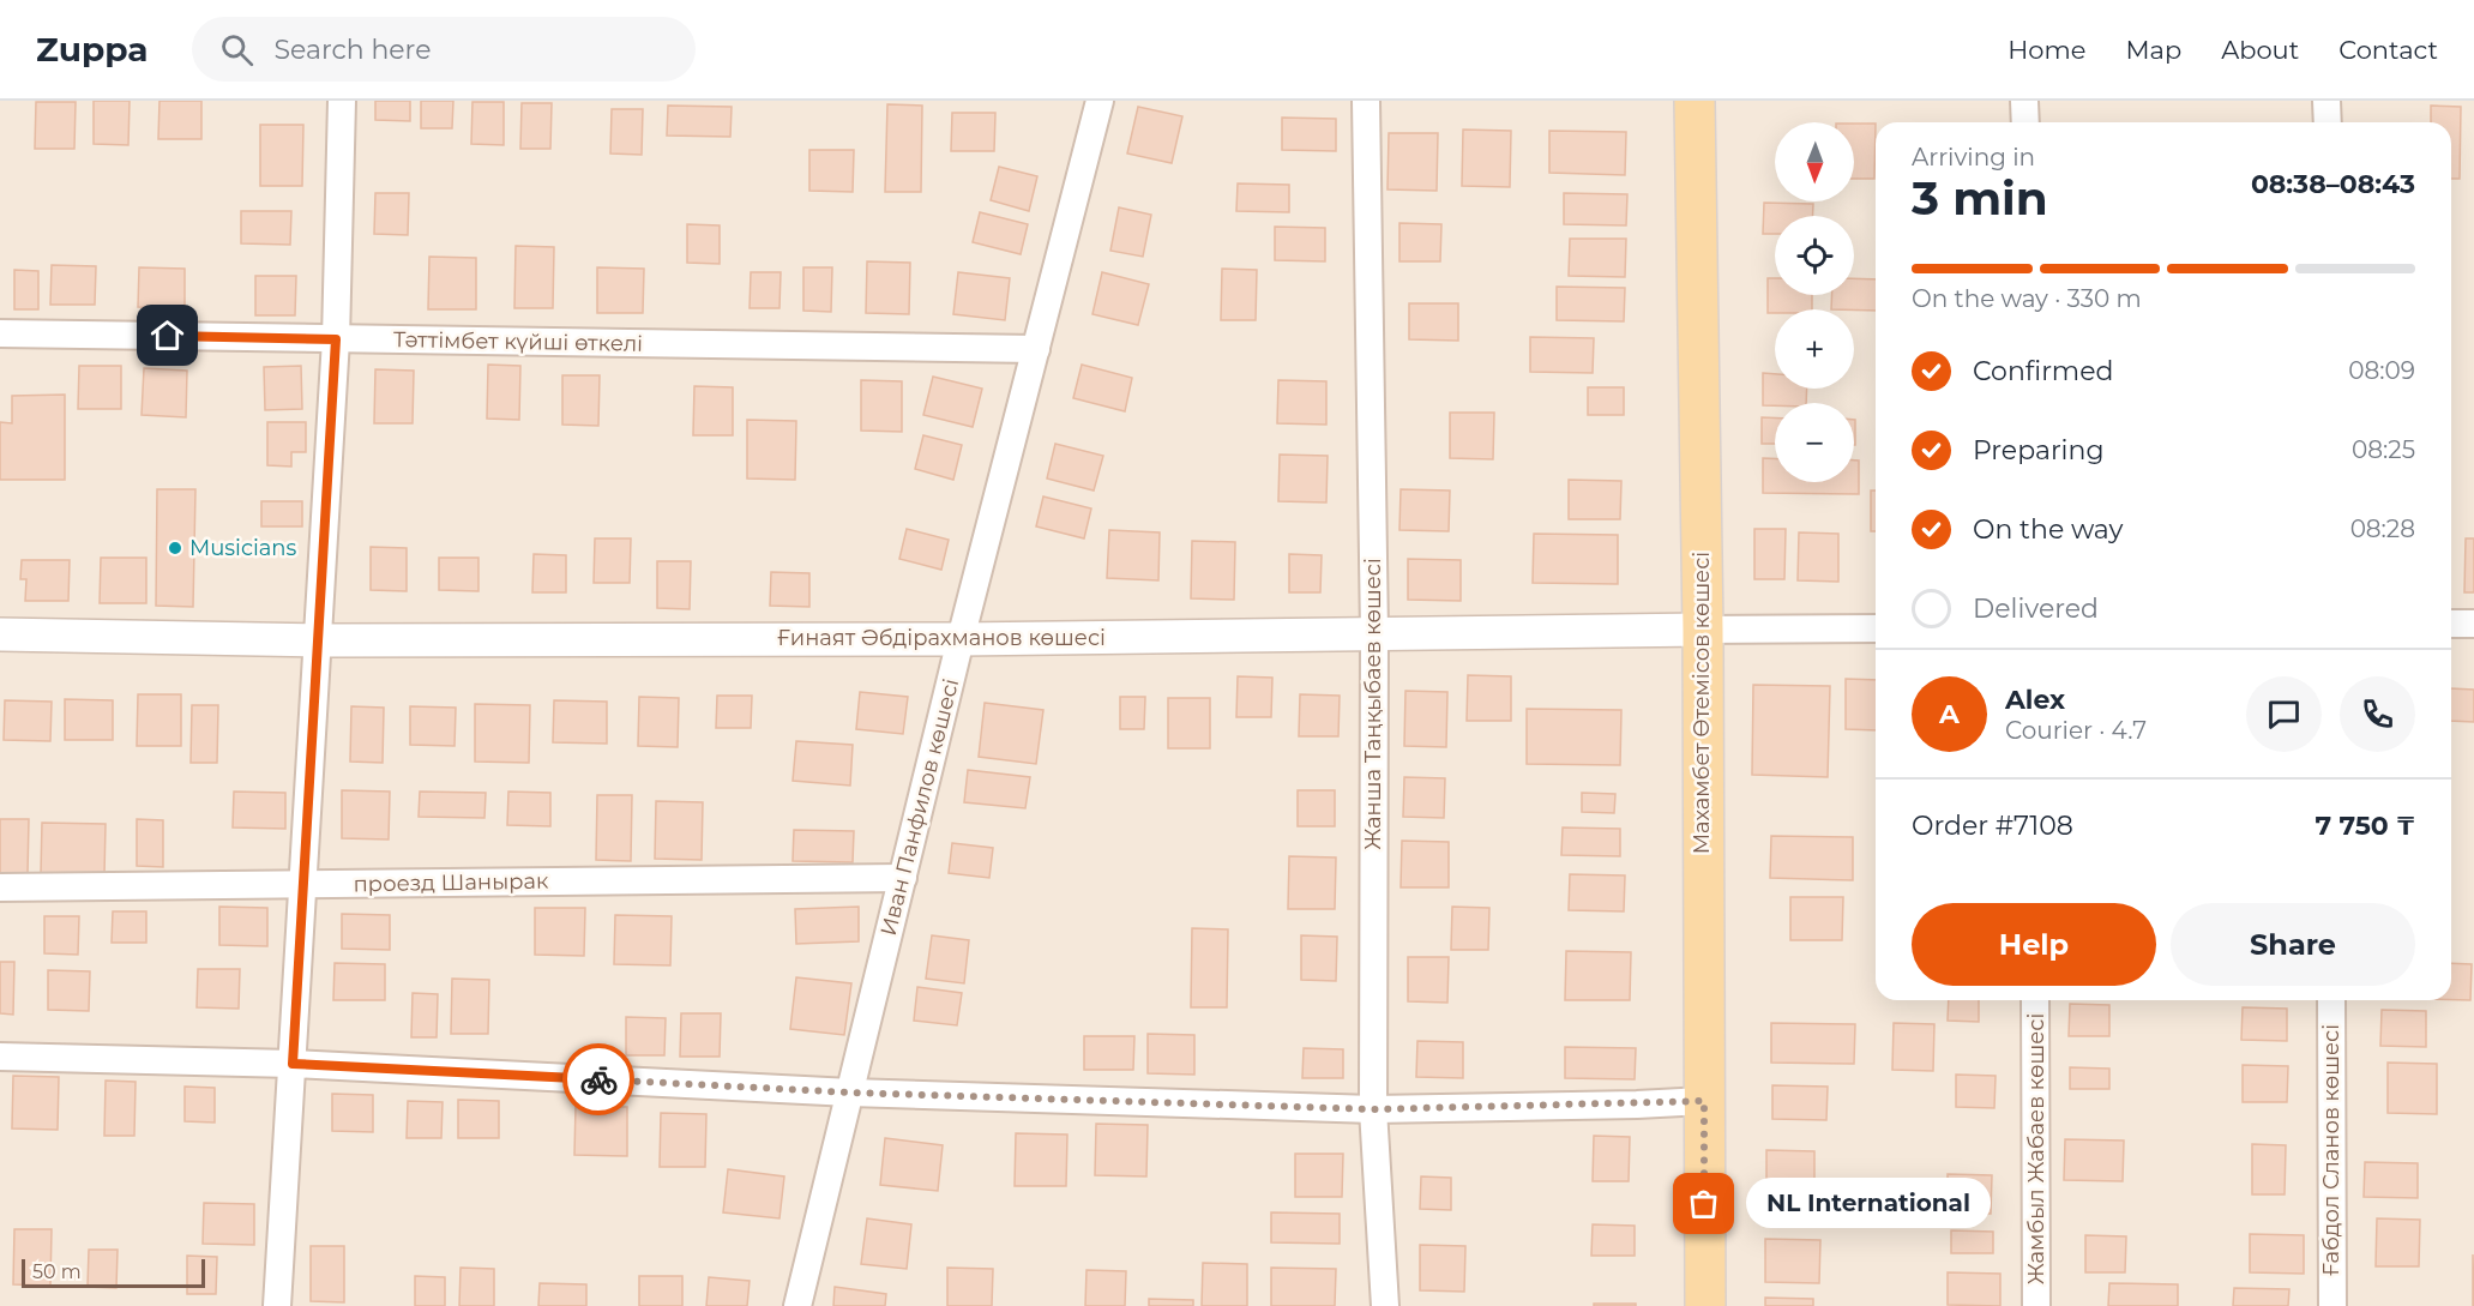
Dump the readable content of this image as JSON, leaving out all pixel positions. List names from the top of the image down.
{
  "streets": {
    "main road": ["Махамбет Өтемісов көшесі"],
    "street": [
      "Тәттімбет күйші өткелі",
      "Ғинаят Әбдірахманов көшесі",
      "Жанша Таңқыбаев көшесі",
      "Иван Панфилов көшесі",
      "проезд Шанырак",
      "Жамбыл Жабаев көшесі",
      "Ғабдол Сланов көшесі"
    ]
  },
  "crossings": [
    ["Тәттімбет күйші өткелі", "Иван Панфилов көшесі"],
    ["Ғинаят Әбдірахманов көшесі", "Махамбет Өтемісов көшесі"],
    ["Ғинаят Әбдірахманов көшесі", "Жанша Таңқыбаев көшесі"],
    ["Ғинаят Әбдірахманов көшесі", "Иван Панфилов көшесі"],
    ["Иван Панфилов көшесі", "проезд Шанырак"]
  ],
  "places": ["Musicians", "NL International"],
  "scale_bar": "50 m",
  "north": "bottom",
  "page": {
    "header": "Zuppa",
    "search": "Search here",
    "nav": [
      "Home",
      "Map",
      "About",
      "Contact"
    ],
    "map_buttons": ["+", "−"],
    "heading": ["3 min", "Arriving in", "08:38–08:43"],
    "panel": [
      "Alex",
      "Courier · 4.7",
      "Order #7108",
      "7 750 ₸"
    ],
    "bar": "On the way · 330 m",
    "list": [
      ["Confirmed", "08:09"],
      ["Preparing", "08:25"],
      ["On the way", "08:28"],
      "Delivered"
    ],
    "round": "A",
    "buttons": ["Help", "Share"],
    "bubble": "NL International",
    "scale": "50 m"
  }
}
